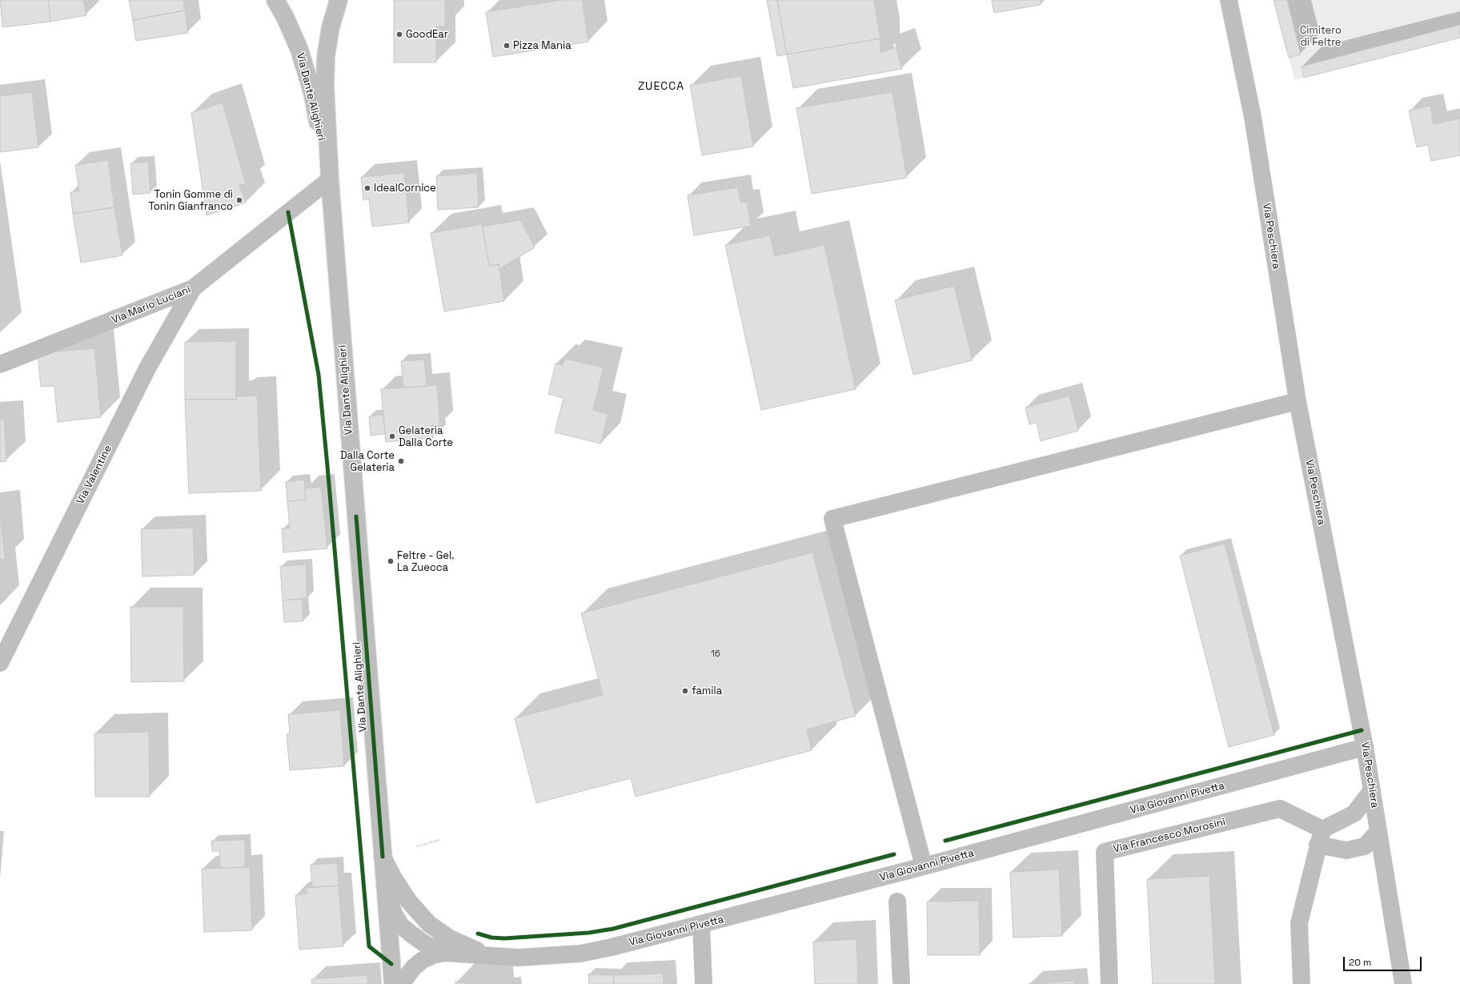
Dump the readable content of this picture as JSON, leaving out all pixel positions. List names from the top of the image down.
{
  "streets": {
    "street": [
      "Via Dante Alighieri",
      "Via Peschiera",
      "Via Mario Luciani",
      "Via Valentine",
      "Via Giovanni Pivetta",
      "Via Francesco Morosini"
    ]
  },
  "crossings": [
    ["Via Dante Alighieri", "Via Mario Luciani"],
    ["Via Dante Alighieri", "Via Giovanni Pivetta"],
    ["Via Peschiera", "Via Giovanni Pivetta"],
    ["Via Mario Luciani", "Via Valentine"]
  ],
  "districts": ["ZUECCA"],
  "parks": ["Cimitero di Feltre"],
  "places": [
    "GoodEar",
    "Pizza Mania",
    "IdealCornice",
    "Tonin Gomme di Tonin Gianfranco",
    "Gelateria Dalla Corte",
    "Dalla Corte Gelateria",
    "Feltre - Gel. La Zuecca",
    "famila"
  ],
  "house_numbers": ["16"],
  "scale_bar": "20 m"
}
